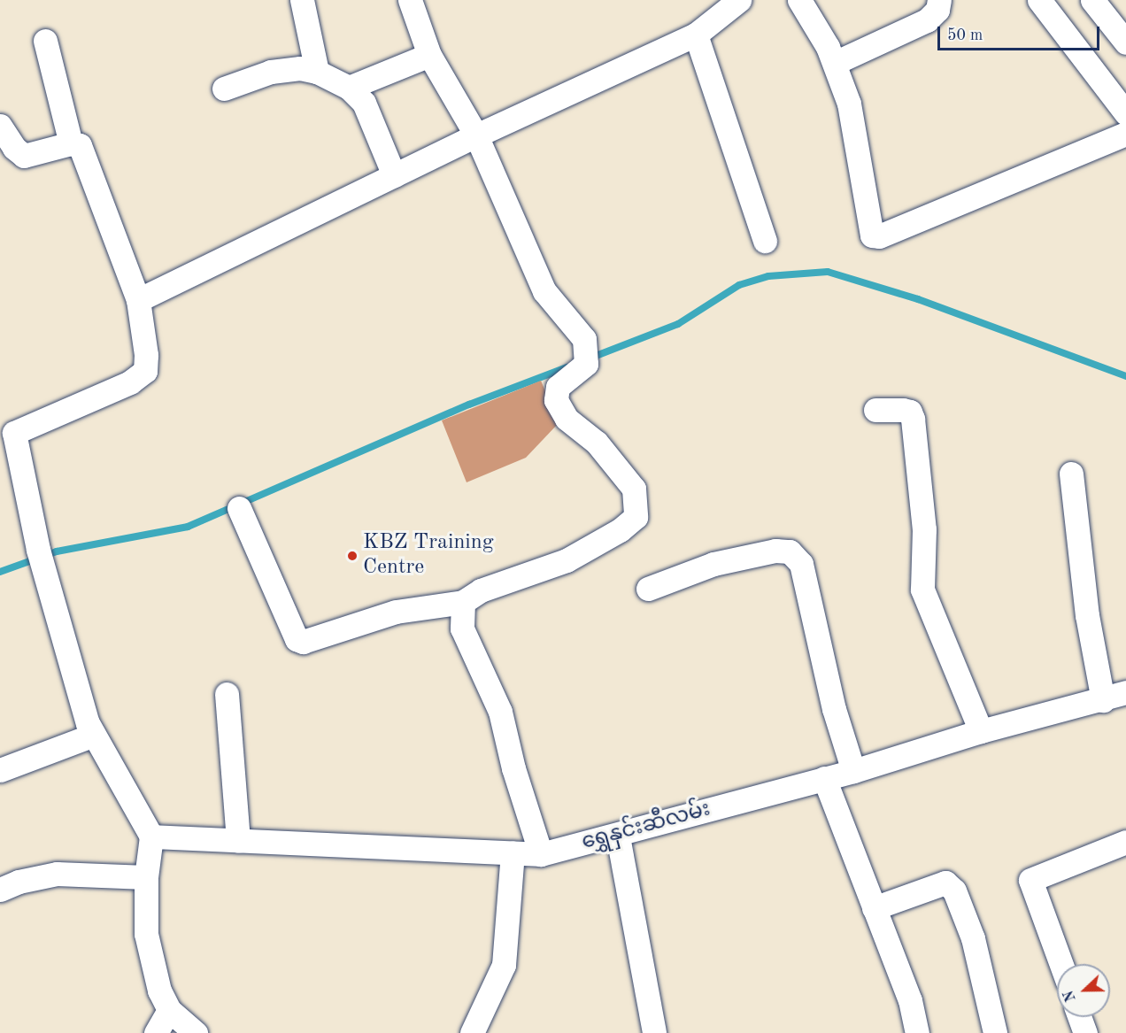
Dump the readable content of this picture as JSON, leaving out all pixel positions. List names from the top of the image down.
{
  "streets": {
    "street": ["ရွှေနှင်းဆီလမ်း"]
  },
  "places": ["KBZ Training Centre"],
  "scale_bar": "50 m",
  "north": "left"
}
